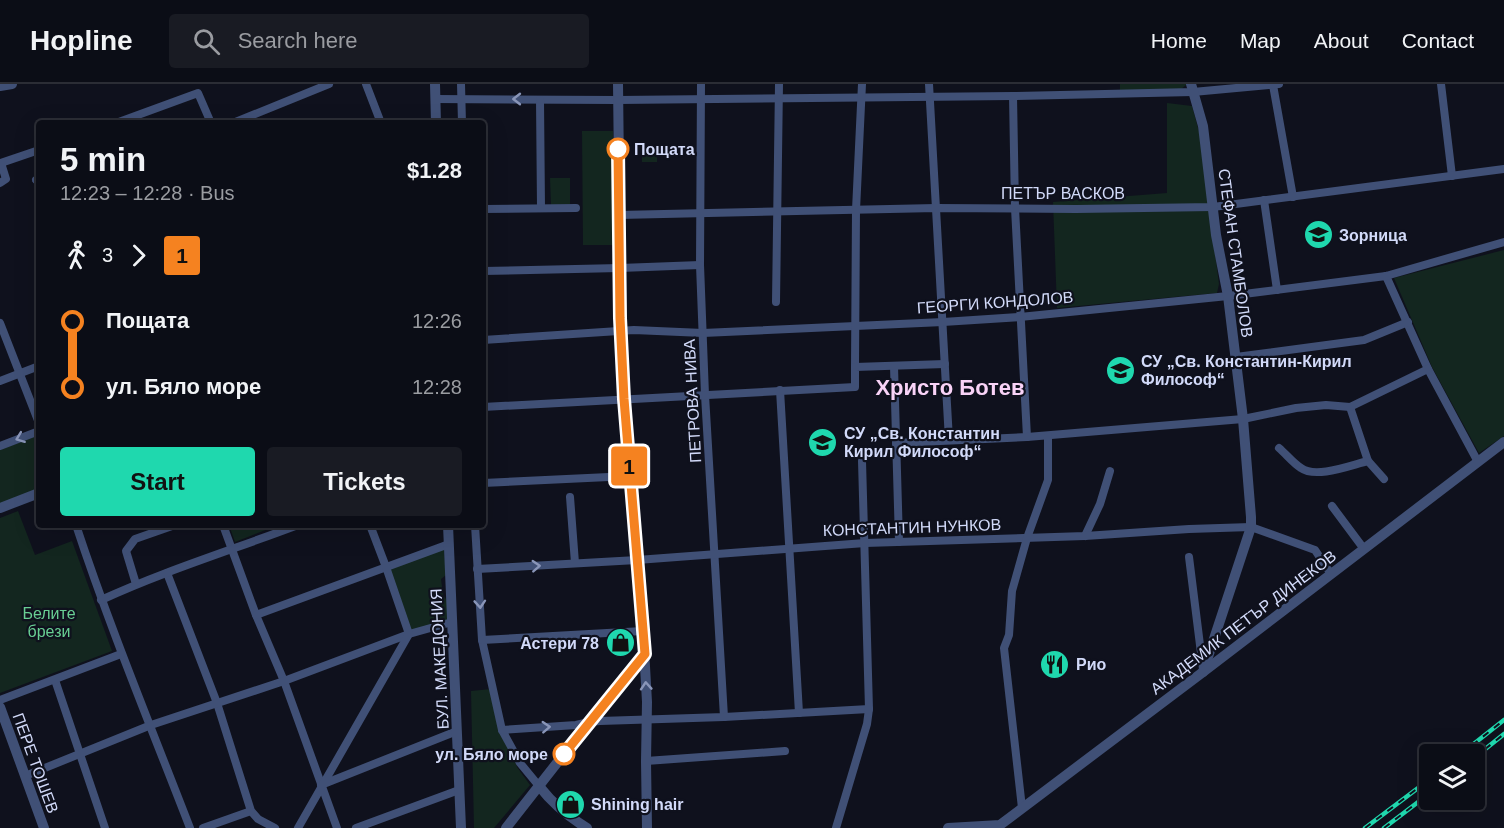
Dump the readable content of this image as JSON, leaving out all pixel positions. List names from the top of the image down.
{
  "streets": {
    "street": [
      "ПЕТЪР ВАСКОВ",
      "СТЕФАН СТАМБОЛОВ",
      "ГЕОРГИ КОНДОЛОВ",
      "ПЕТРОВА НИВА",
      "КОНСТАНТИН НУНКОВ",
      "АКАДЕМИК ПЕТЪР ДИНЕКОВ",
      "БУЛ. МАКЕДОНИЯ",
      "ПЕРЕ ТОШЕВ"
    ]
  },
  "crossings": [
    ["ПЕТЪР ВАСКОВ", "СТЕФАН СТАМБОЛОВ"],
    ["ПЕТЪР ВАСКОВ", "ПЕТРОВА НИВА"],
    ["СТЕФАН СТАМБОЛОВ", "ГЕОРГИ КОНДОЛОВ"],
    ["СТЕФАН СТАМБОЛОВ", "КОНСТАНТИН НУНКОВ"],
    ["СТЕФАН СТАМБОЛОВ", "АКАДЕМИК ПЕТЪР ДИНЕКОВ"],
    ["ГЕОРГИ КОНДОЛОВ", "ПЕТРОВА НИВА"],
    ["ПЕТРОВА НИВА", "КОНСТАНТИН НУНКОВ"],
    ["КОНСТАНТИН НУНКОВ", "АКАДЕМИК ПЕТЪР ДИНЕКОВ"]
  ],
  "districts": ["Христо Ботев"],
  "parks": ["Белите брези"],
  "places": {
    "other": ["Пощата", "ул. Бяло море"],
    "school or university": ["Зорница", "СУ „Св. Константин-Кирил Философ“", "СУ „Св. Константин Кирил Философ“"],
    "shop": ["Астери 78", "Shining hair"],
    "restaurant": ["Рио"]
  },
  "lines": ["bus line 1"],
  "page": {
    "header": "Hopline",
    "search": "Search here",
    "nav": [
      "Home",
      "Map",
      "About",
      "Contact"
    ],
    "on_map": "1",
    "heading": ["5 min", "12:23 – 12:28 · Bus", "$1.28"],
    "legs": ["3", "1"],
    "list": [
      {
        "name": "Пощата",
        "value": "12:26"
      },
      {
        "name": "ул. Бяло море",
        "value": "12:28"
      }
    ],
    "buttons": ["Start", "Tickets"]
  }
}
